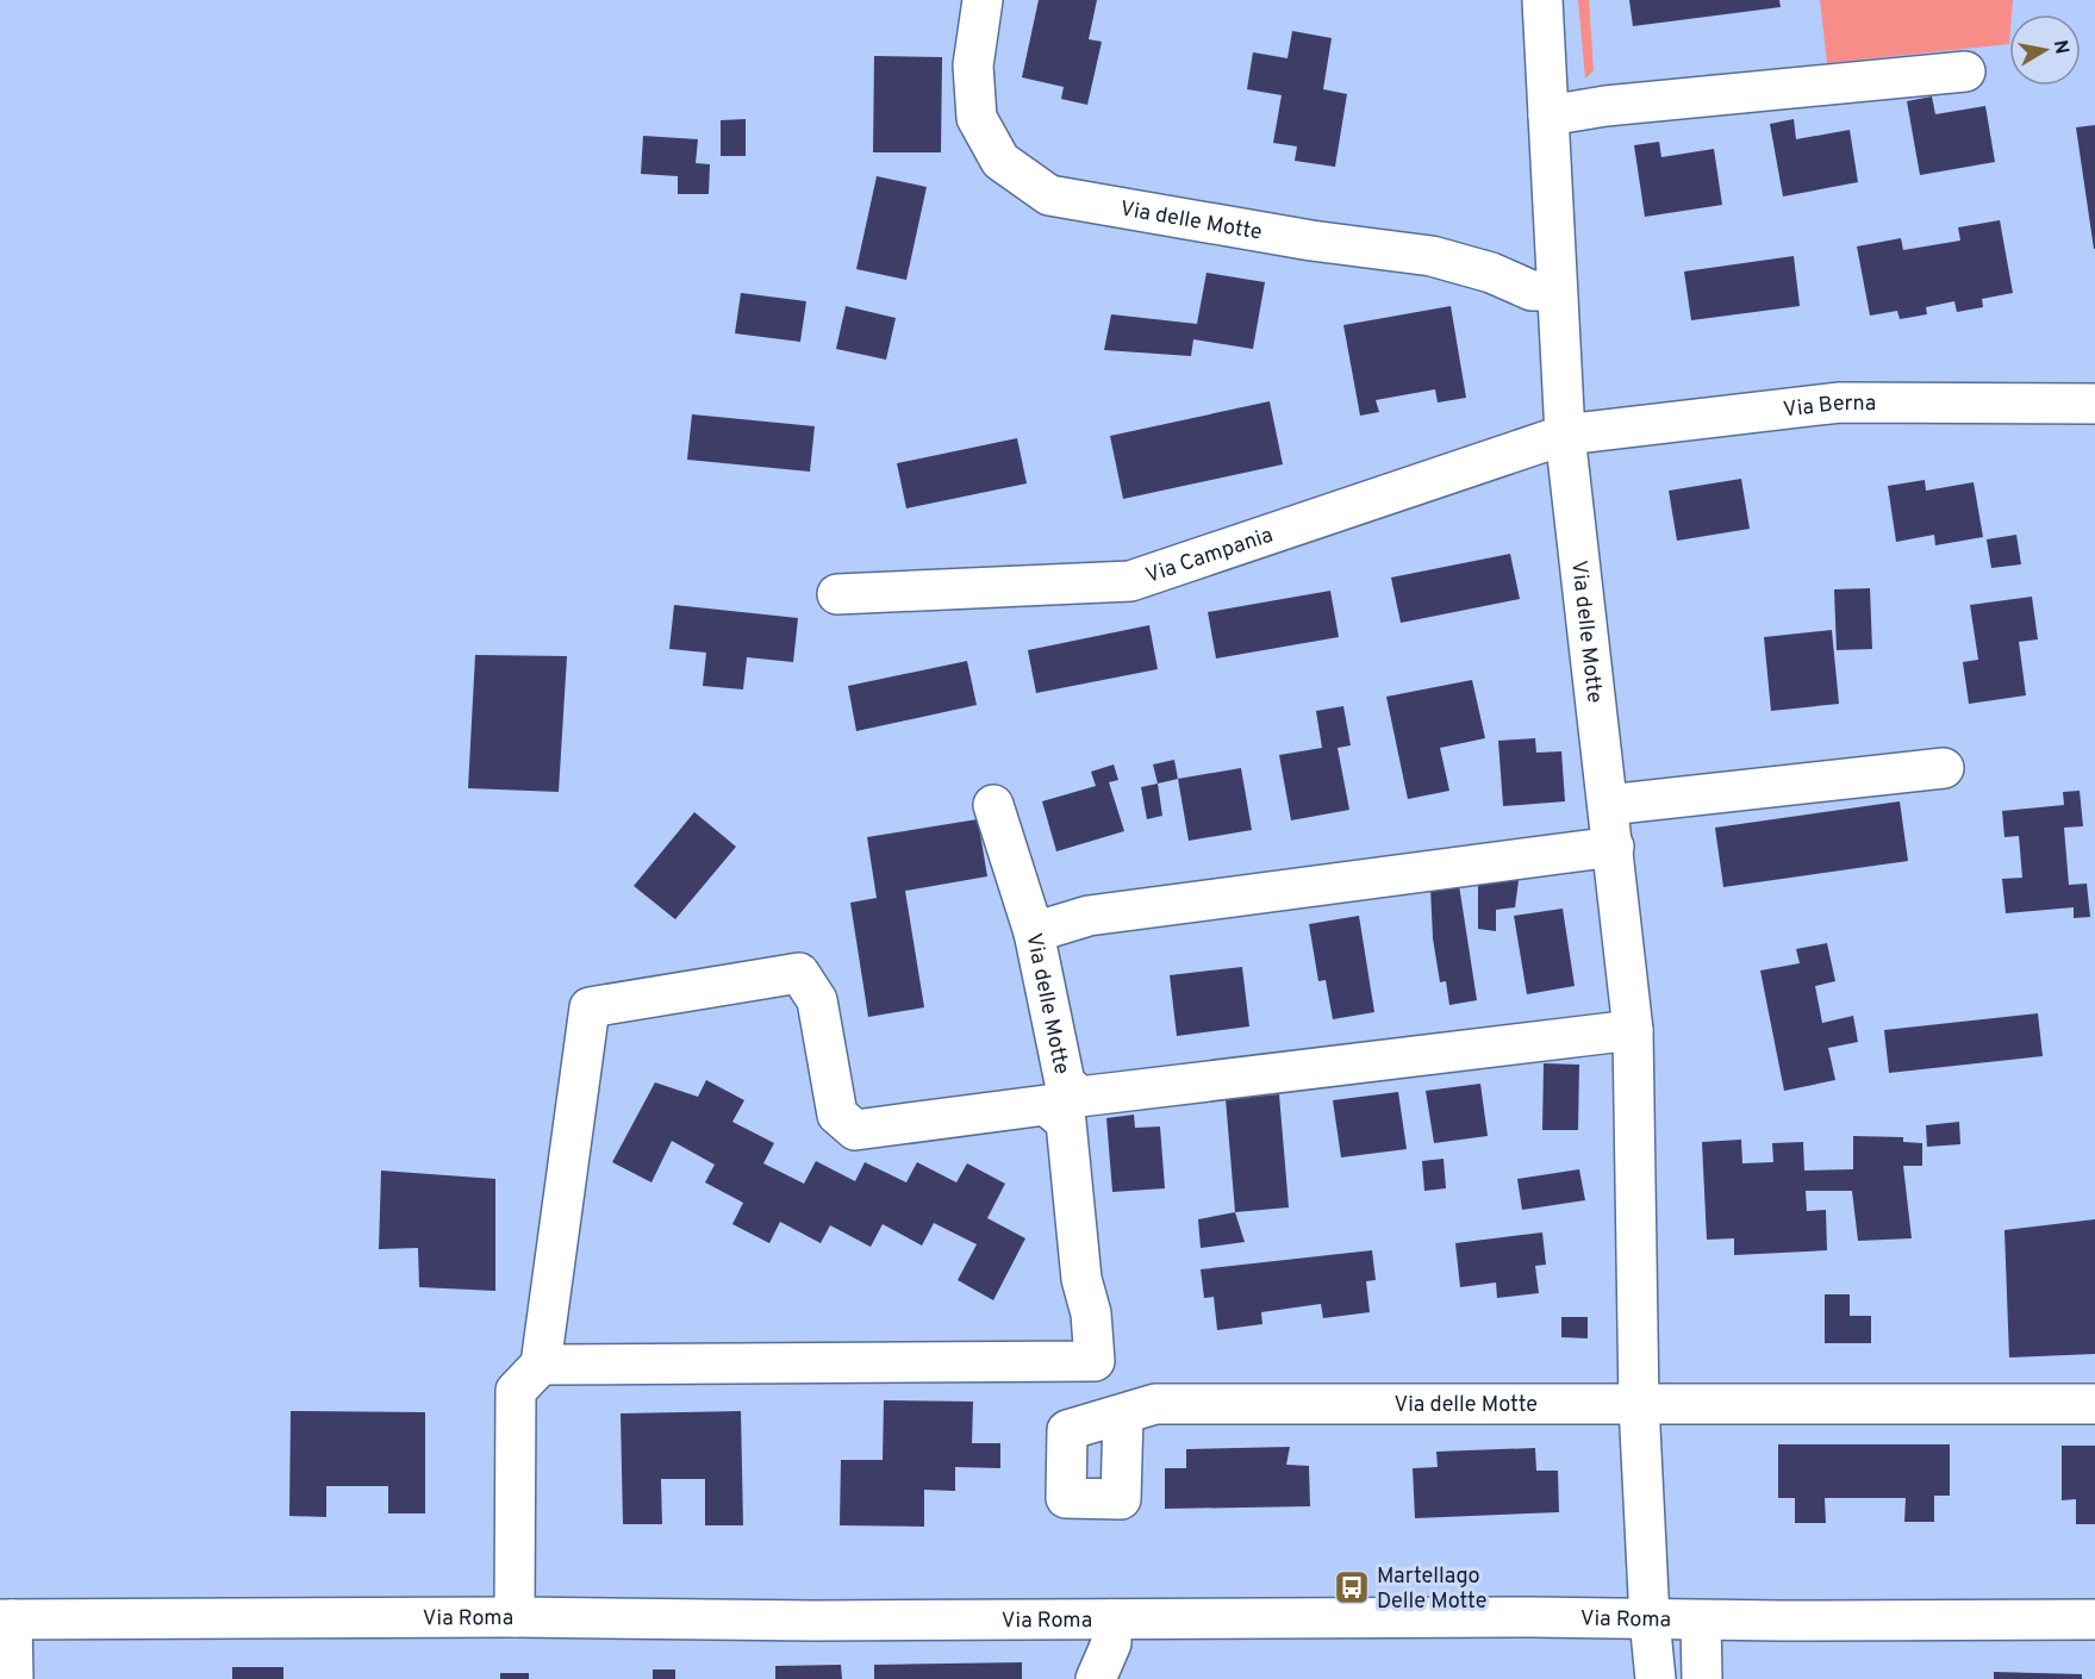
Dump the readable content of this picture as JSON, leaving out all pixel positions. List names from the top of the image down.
{
  "streets": {
    "street": [
      "Via delle Motte",
      "Via Berna",
      "Via Campania",
      "Via Roma"
    ]
  },
  "crossings": [
    ["Via delle Motte", "Via Berna"],
    ["Via delle Motte", "Via Campania"],
    ["Via delle Motte", "Via Roma"],
    ["Via Berna", "Via Campania"]
  ],
  "places": {
    "bus stop": ["Martellago Delle Motte"]
  },
  "north": "right"
}
